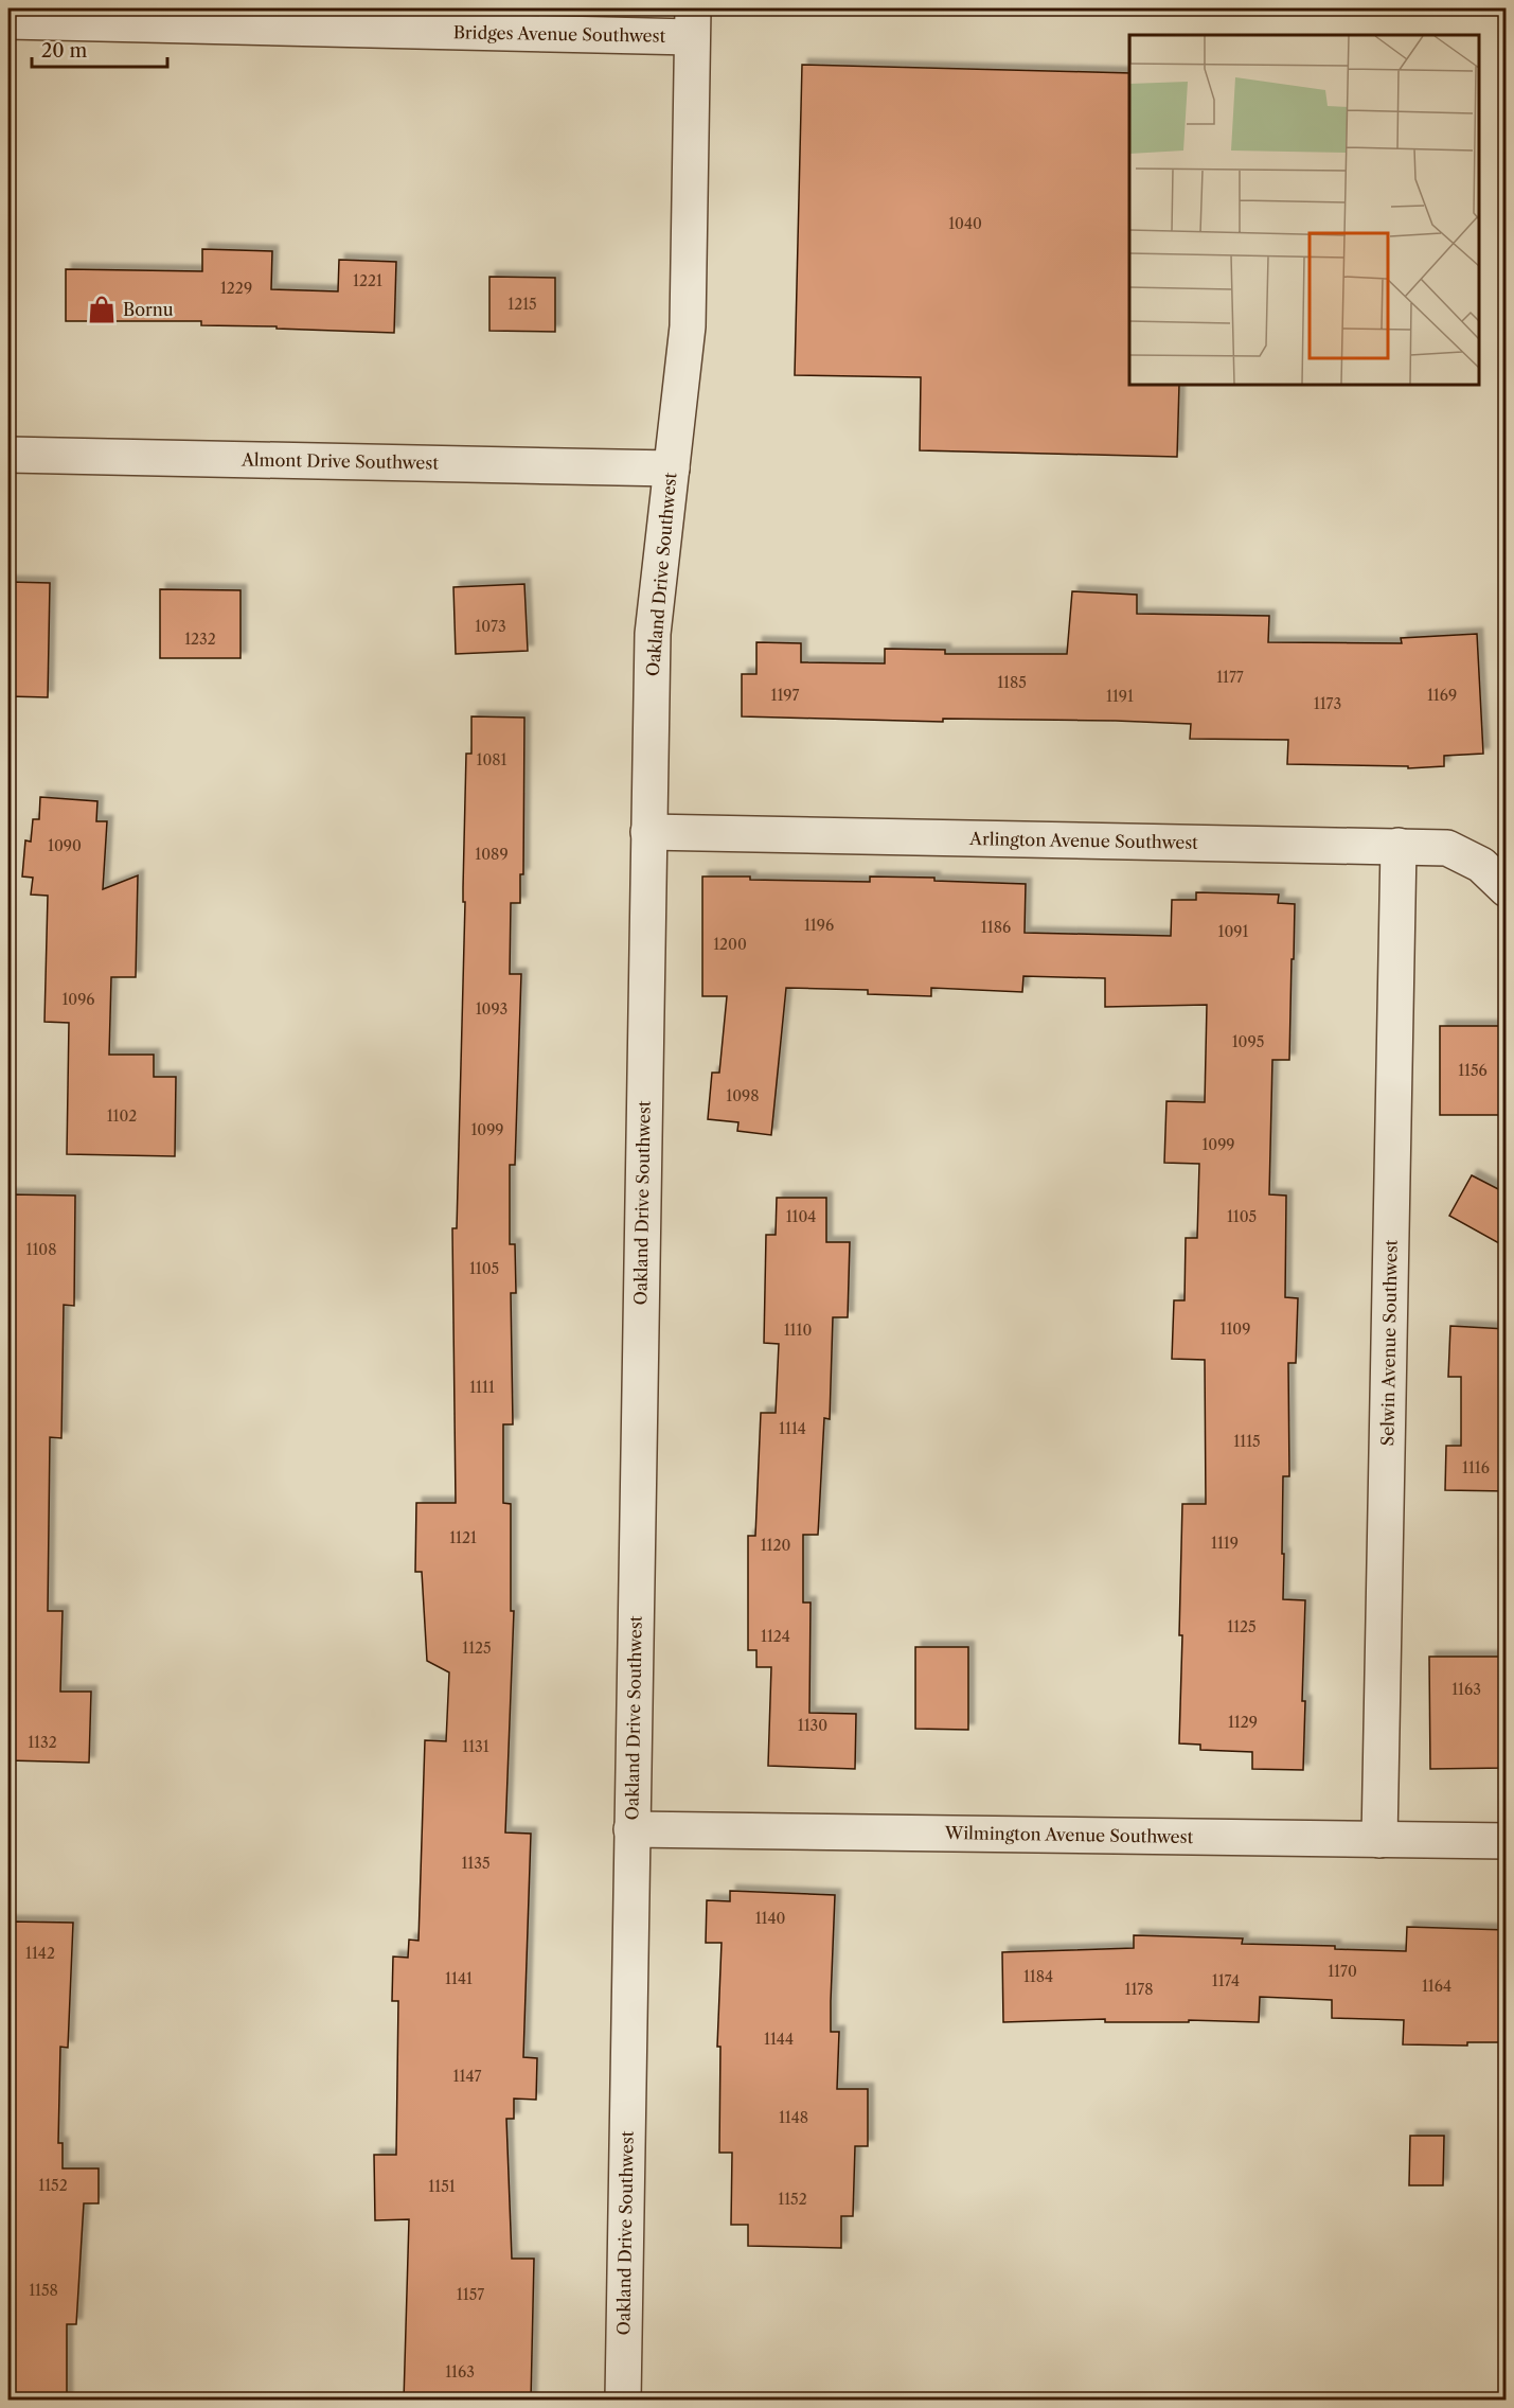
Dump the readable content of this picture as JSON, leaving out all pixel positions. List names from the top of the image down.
{
  "streets": {
    "street": [
      "Bridges Avenue Southwest",
      "Almont Drive Southwest",
      "Oakland Drive Southwest",
      "Arlington Avenue Southwest",
      "Selwin Avenue Southwest",
      "Wilmington Avenue Southwest"
    ]
  },
  "crossings": [
    ["Bridges Avenue Southwest", "Oakland Drive Southwest"],
    ["Almont Drive Southwest", "Oakland Drive Southwest"],
    ["Oakland Drive Southwest", "Arlington Avenue Southwest"],
    ["Oakland Drive Southwest", "Wilmington Avenue Southwest"],
    ["Arlington Avenue Southwest", "Selwin Avenue Southwest"],
    ["Selwin Avenue Southwest", "Wilmington Avenue Southwest"]
  ],
  "places": {
    "shop": ["Bornu"]
  },
  "house_numbers": [
    "1040",
    "1221",
    "1229",
    "1215",
    "1073",
    "1232",
    "1177",
    "1185",
    "1197",
    "1169",
    "1191",
    "1173",
    "1081",
    "1090",
    "1089",
    "1196",
    "1186",
    "1091",
    "1200",
    "1096",
    "1093",
    "1095",
    "1156",
    "1098",
    "1102",
    "1099",
    "1099",
    "1104",
    "1105",
    "1108",
    "1105",
    "1109",
    "1110",
    "1111",
    "1114",
    "1115",
    "1116",
    "1121",
    "1119",
    "1120",
    "1125",
    "1124",
    "1125",
    "1163",
    "1129",
    "1130",
    "1132",
    "1131",
    "1135",
    "1140",
    "1142",
    "1170",
    "1184",
    "1141",
    "1174",
    "1164",
    "1178",
    "1144",
    "1147",
    "1148",
    "1152",
    "1151",
    "1152",
    "1158",
    "1157",
    "1163"
  ],
  "scale_bar": "20 m"
}
